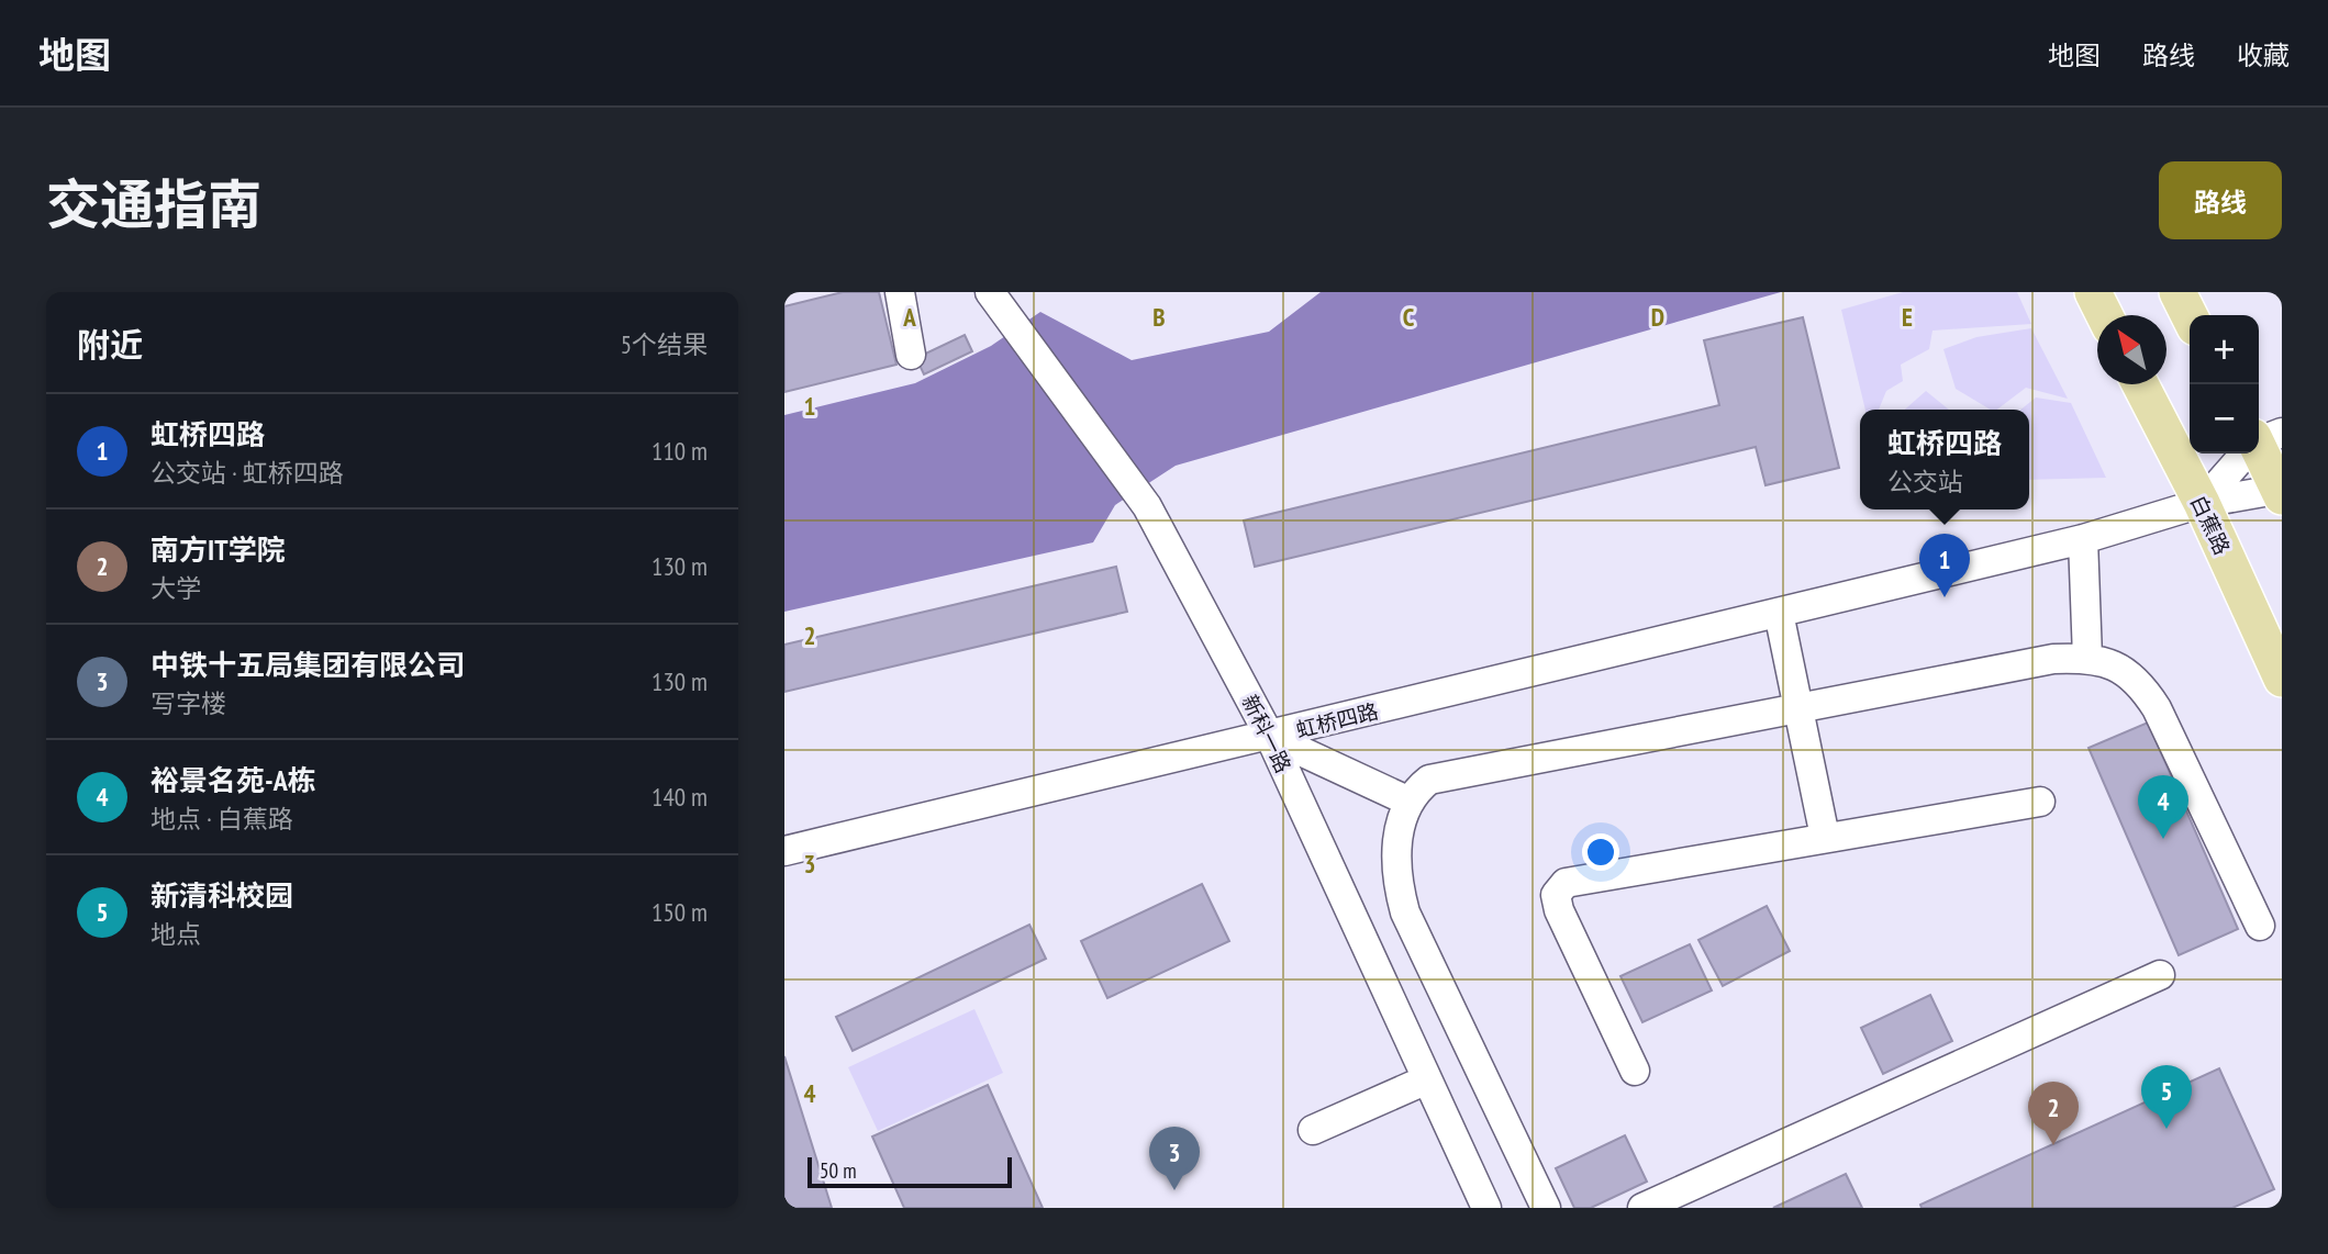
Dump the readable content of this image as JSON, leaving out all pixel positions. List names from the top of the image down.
{
  "streets": {
    "main road": ["白蕉路"],
    "street": ["虹桥四路", "新科一路"]
  },
  "crossings": [
    ["白蕉路", "虹桥四路"],
    ["虹桥四路", "新科一路"]
  ],
  "scale_bar": "50 m",
  "north": "top left",
  "page": {
    "header": "地图",
    "nav": ["地图", "路线", "收藏"],
    "title": "交通指南",
    "buttons": "路线",
    "heading": ["附近", "5个结果"],
    "map_buttons": ["+", "−"],
    "list": [
      {
        "mark": "1",
        "name": "虹桥四路",
        "note": "公交站 · 虹桥四路",
        "value": "110 m"
      },
      {
        "mark": "2",
        "name": "南方IT学院",
        "note": "大学",
        "value": "130 m"
      },
      {
        "mark": "3",
        "name": "中铁十五局集团有限公司",
        "note": "写字楼",
        "value": "130 m"
      },
      {
        "mark": "4",
        "name": "裕景名苑-A栋",
        "note": "地点 · 白蕉路",
        "value": "140 m"
      },
      {
        "mark": "5",
        "name": "新清科校园",
        "note": "地点",
        "value": "150 m"
      }
    ],
    "popup": ["虹桥四路", "公交站"],
    "pins": [
      "1",
      "4",
      "5",
      "2",
      "3"
    ],
    "scale": "50 m"
  },
  "grid": {
    "columns": [
      "A",
      "B",
      "C",
      "D",
      "E"
    ],
    "rows": [
      "1",
      "2",
      "3",
      "4"
    ]
  }
}
